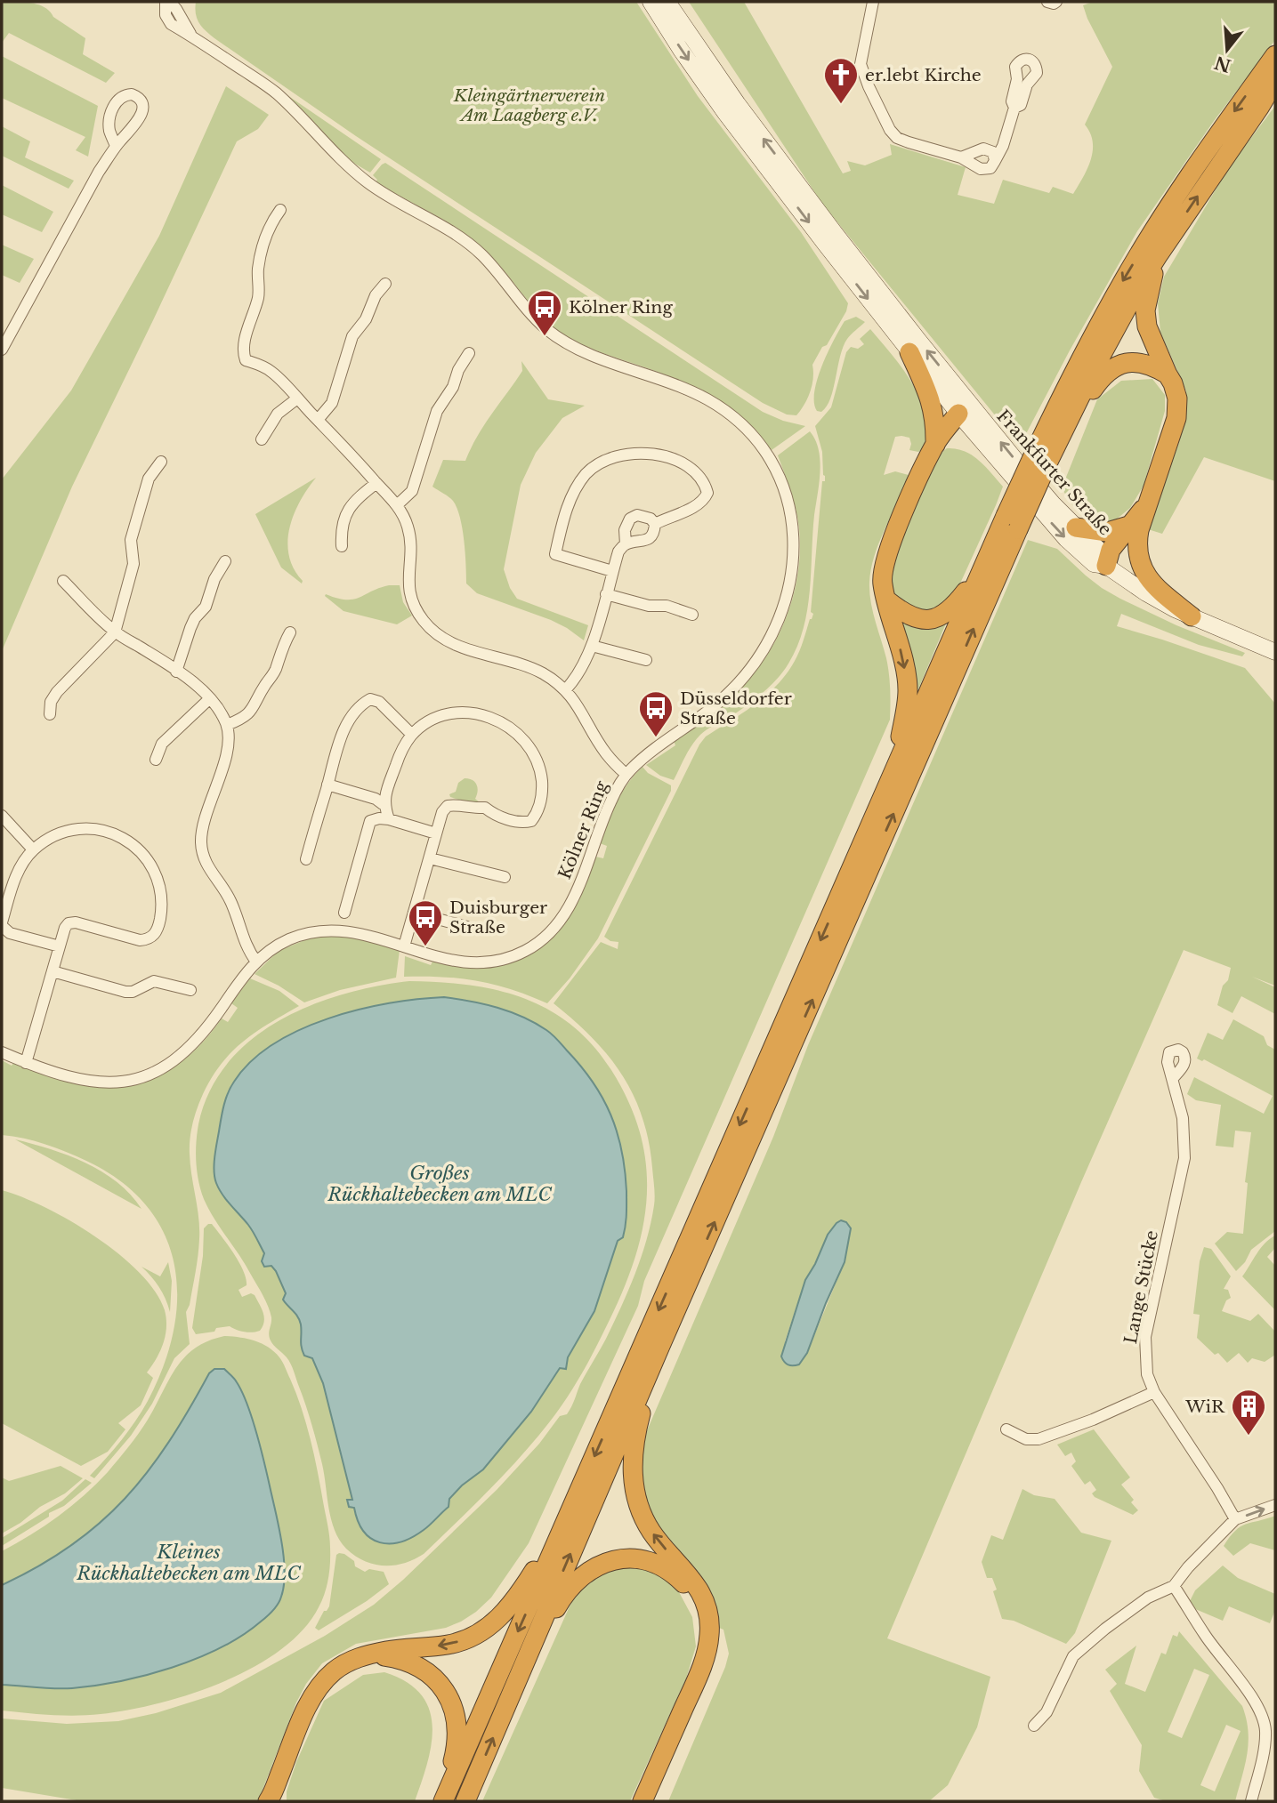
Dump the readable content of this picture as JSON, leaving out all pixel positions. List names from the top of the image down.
{
  "streets": {
    "street": ["Frankfurter Straße", "Kölner Ring", "Lange Stücke"]
  },
  "water": ["Großes Rückhaltebecken am MLC", "Kleines Rückhaltebecken am MLC"],
  "parks": ["Kleingärtnerverein Am Laagberg e.V."],
  "places": {
    "church": ["er.lebt Kirche"],
    "bus stop": ["Kölner Ring", "Düsseldorfer Straße", "Duisburger Straße"],
    "building": ["WiR"]
  },
  "north": "bottom"
}
